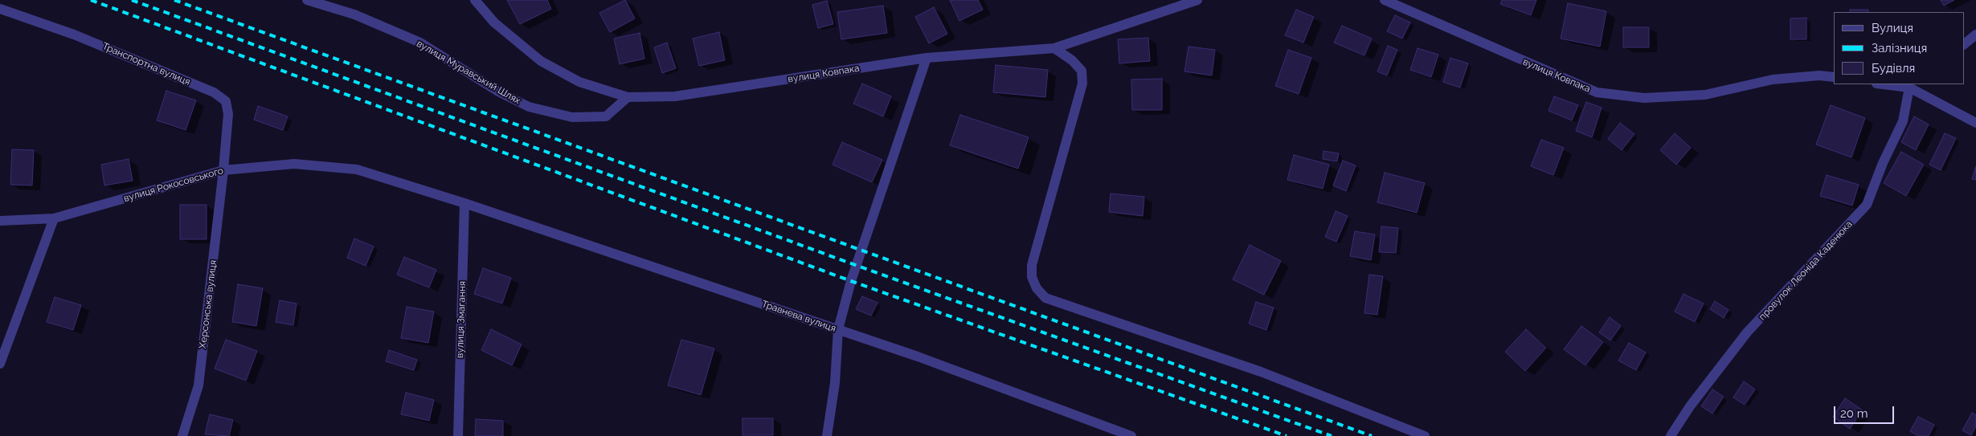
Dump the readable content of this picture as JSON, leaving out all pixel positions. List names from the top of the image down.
{
  "streets": {
    "street": [
      "Транспортна вулиця",
      "вулиця Муравський Шлях",
      "вулиця Ковпака",
      "вулиця Рокосовського",
      "провулок Леоніда Каденюка",
      "Херсонська вулиця",
      "Травнева вулиця",
      "вулиця Змагання"
    ]
  },
  "crossings": [
    ["Транспортна вулиця", "вулиця Рокосовського"],
    ["Транспортна вулиця", "Херсонська вулиця"],
    ["вулиця Муравський Шлях", "вулиця Ковпака"],
    ["вулиця Рокосовського", "Херсонська вулиця"],
    ["вулиця Рокосовського", "Травнева вулиця"],
    ["вулиця Рокосовського", "вулиця Змагання"],
    ["Травнева вулиця", "вулиця Змагання"]
  ],
  "legend": ["Вулиця", "Залізниця", "Будівля"],
  "scale_bar": "20 m"
}
